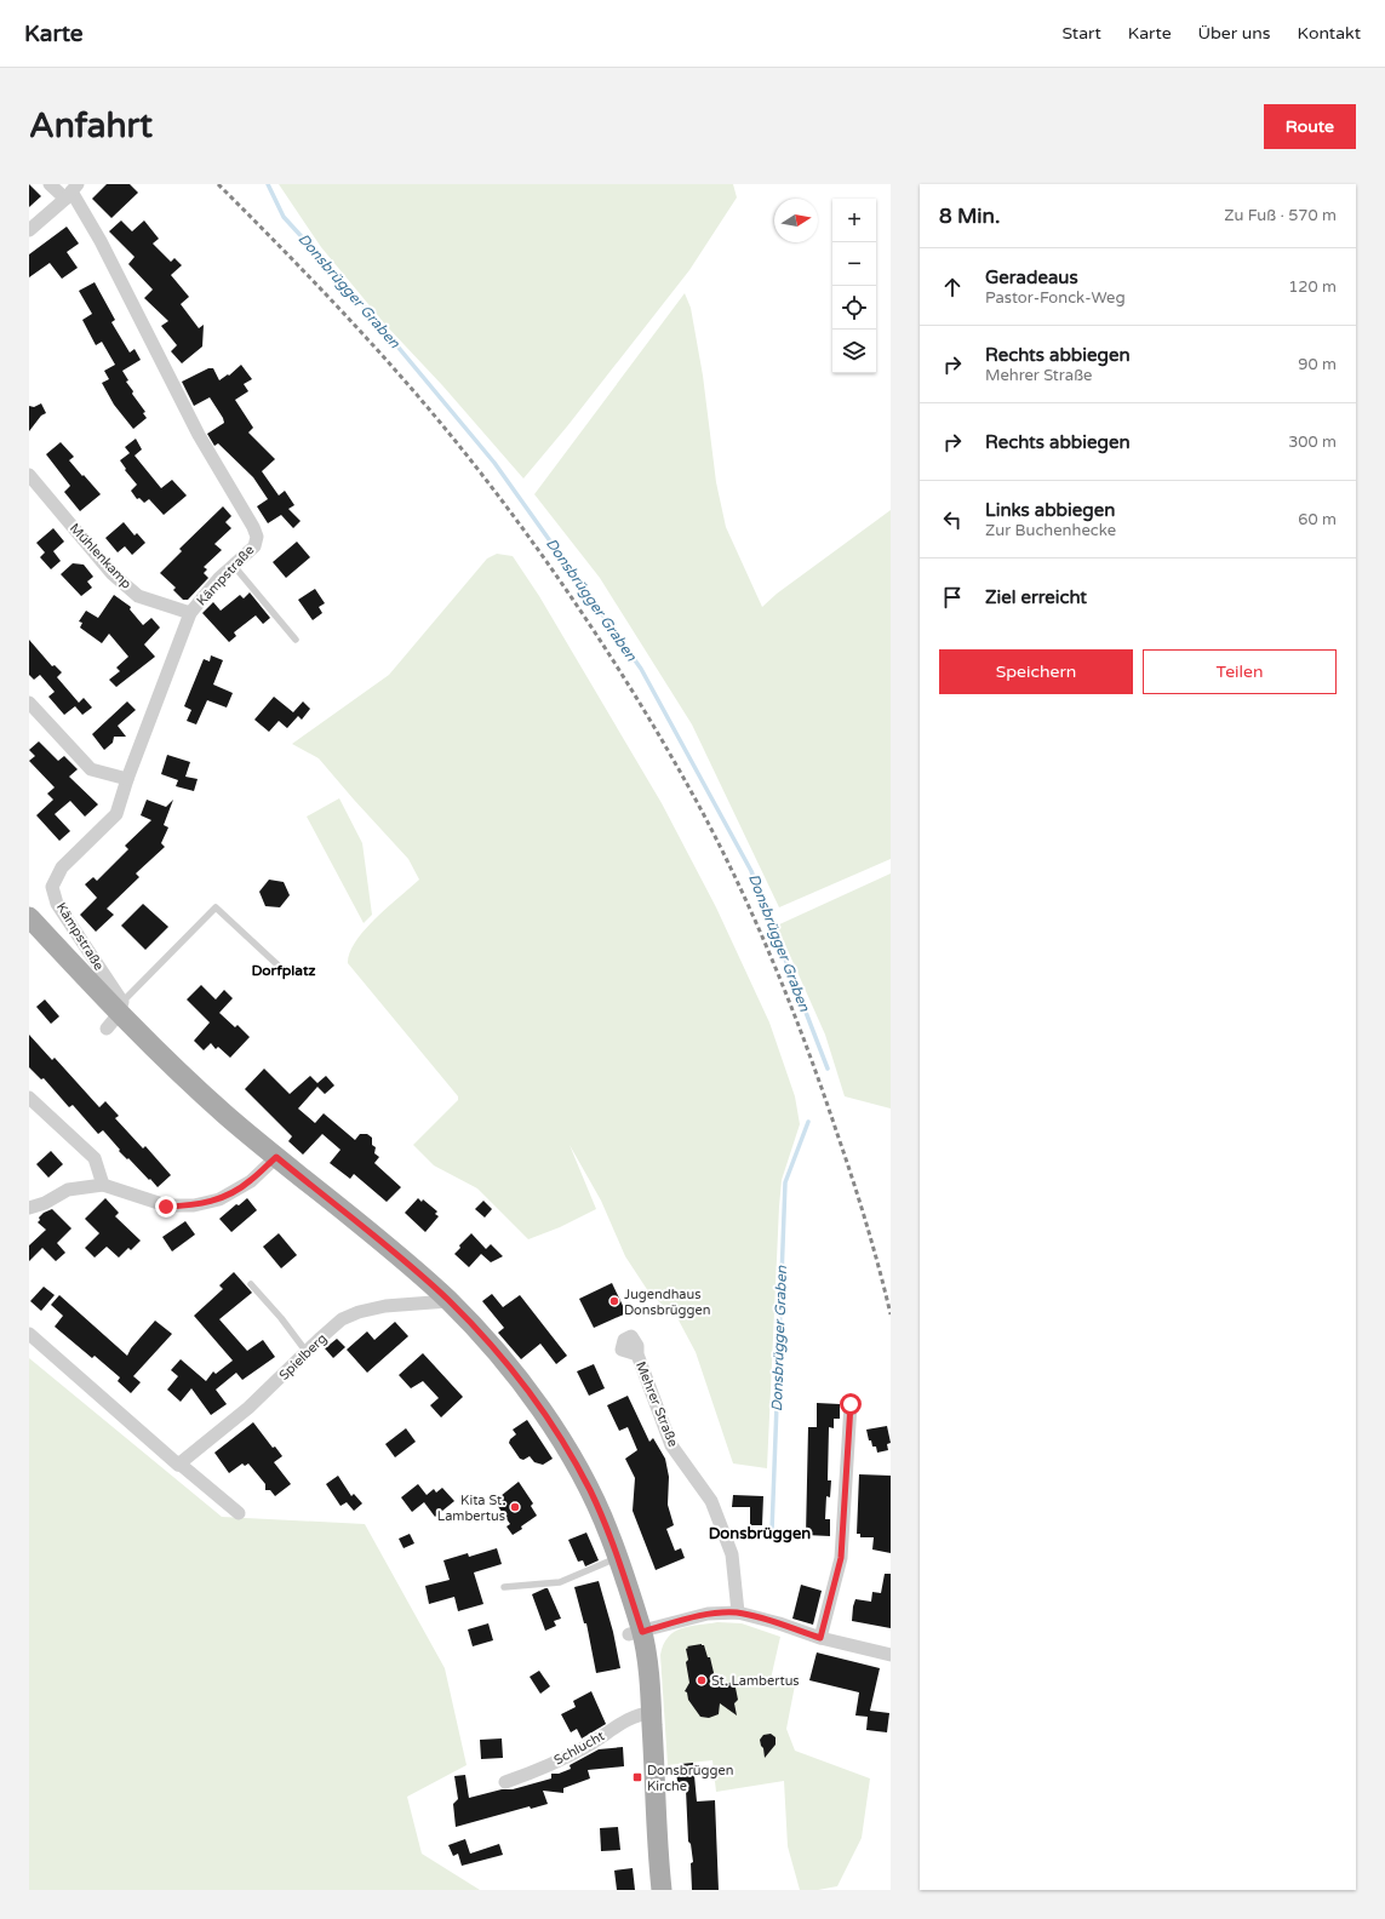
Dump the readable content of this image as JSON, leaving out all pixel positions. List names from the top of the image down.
{
  "streets": {
    "street": [
      "Mühlenkamp",
      "Kämpstraße",
      "Spielberg",
      "Mehrer Straße",
      "Schlucht"
    ]
  },
  "crossings": [
    ["Mühlenkamp", "Kämpstraße"]
  ],
  "districts": ["Dorfplatz", "Donsbrüggen"],
  "water": ["Donsbrügger Graben"],
  "places": {
    "other": ["Jugendhaus Donsbrüggen", "Kita St. Lambertus", "St. Lambertus"],
    "transit": ["Donsbrüggen Kirche"]
  },
  "north": "right",
  "page": {
    "header": "Karte",
    "nav": [
      "Start",
      "Karte",
      "Über uns",
      "Kontakt"
    ],
    "buttons": [
      "Route",
      ["Speichern", "Teilen"]
    ],
    "title": "Anfahrt",
    "heading": ["8 Min.", "Zu Fuß · 570 m"],
    "map_buttons": ["+", "−"],
    "list": [
      ["Geradeaus", "Pastor-Fonck-Weg", "120 m"],
      ["Rechts abbiegen", "Mehrer Straße", "90 m"],
      ["Rechts abbiegen", "300 m"],
      ["Links abbiegen", "Zur Buchenhecke", "60 m"],
      "Ziel erreicht"
    ]
  }
}
